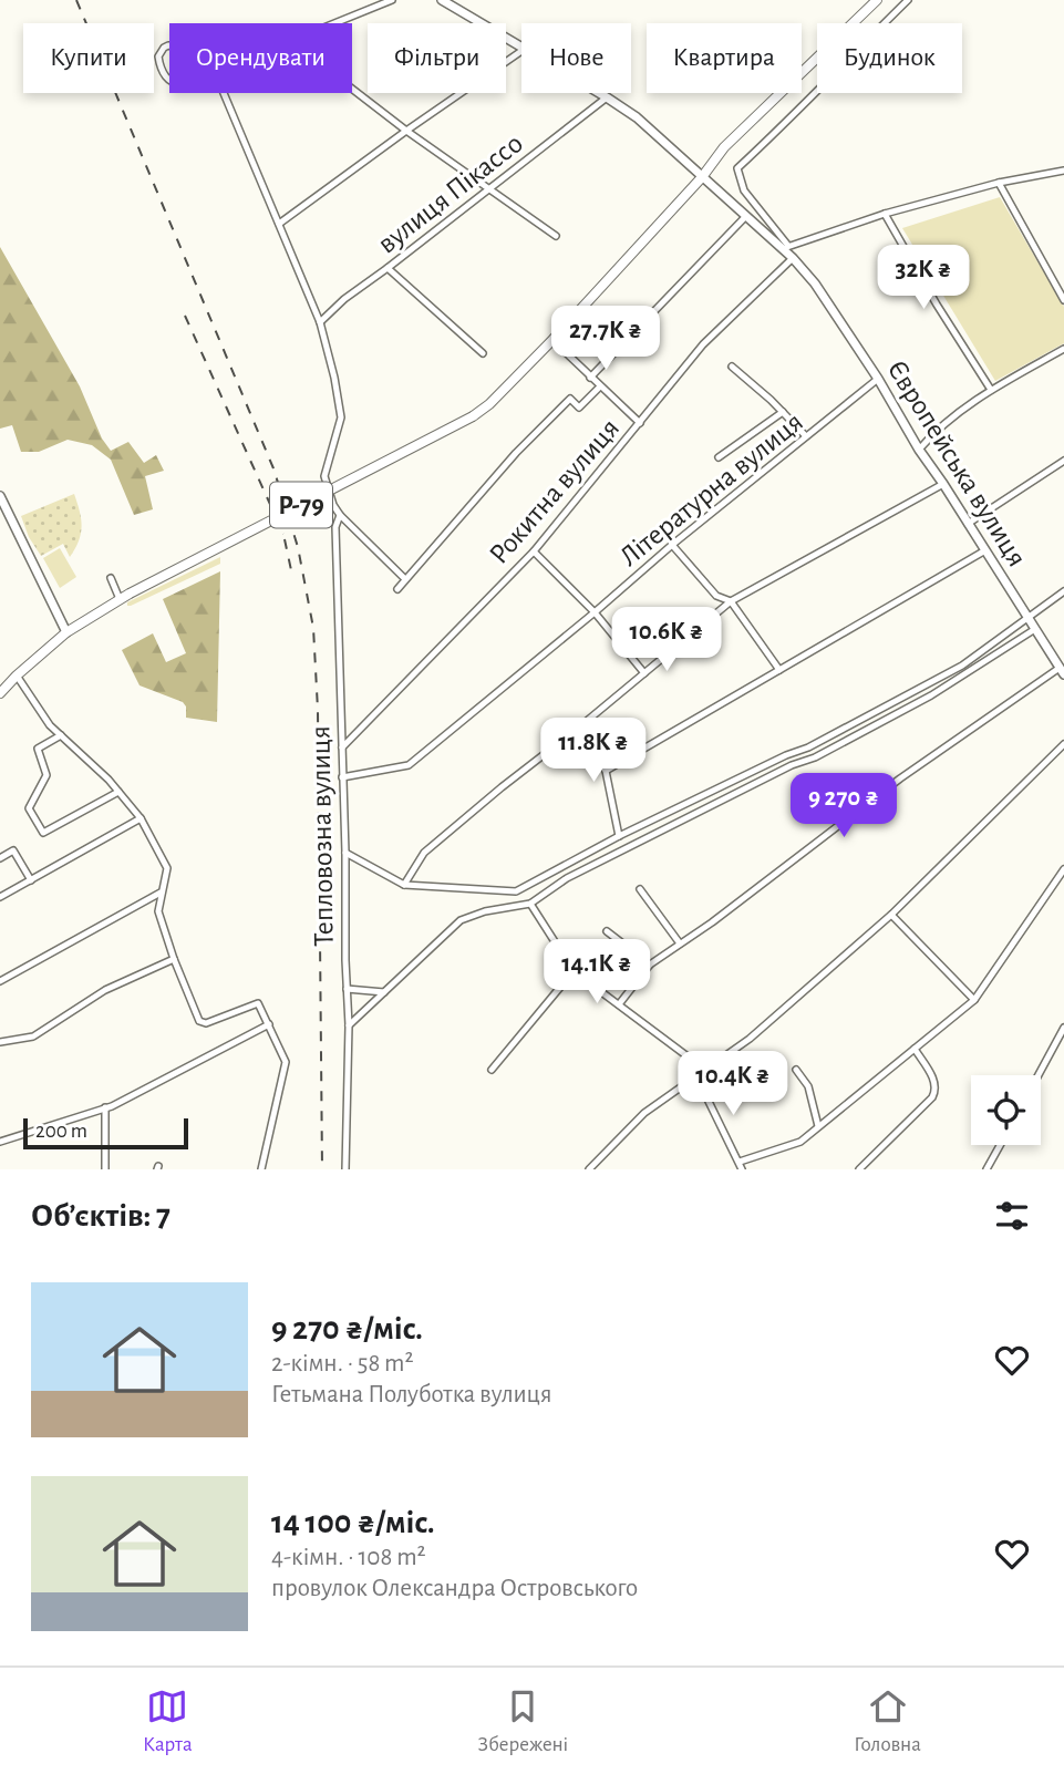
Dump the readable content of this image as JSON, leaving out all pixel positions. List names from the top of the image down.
{
  "streets": {
    "main road": ["Р-79"],
    "street": [
      "вулиця Пікассо",
      "Європейська вулиця",
      "Літературна вулиця",
      "Рокитна вулиця",
      "Тепловозна вулиця"
    ]
  },
  "crossings": [
    ["вулиця Пікассо", "Європейська вулиця"],
    ["Європейська вулиця", "Літературна вулиця"],
    ["Європейська вулиця", "Рокитна вулиця"],
    ["Європейська вулиця", "Р-79"],
    ["Літературна вулиця", "Тепловозна вулиця"],
    ["Рокитна вулиця", "Тепловозна вулиця"]
  ],
  "scale_bar": "200 m",
  "page": {
    "chip": [
      "Купити",
      "Орендувати",
      "Фільтри",
      "Нове",
      "Квартира",
      "Будинок"
    ],
    "price": [
      "32K ₴",
      "27.7K ₴",
      "10.6K ₴",
      "11.8K ₴",
      "9 270 ₴",
      "14.1K ₴",
      "10.4K ₴"
    ],
    "scale": "200 m",
    "heading": "Об’єктів: 7",
    "list": [
      {
        "name": "9 270 ₴/міс.",
        "note": "2-кімн. · 58 m² · Гетьмана Полуботка вулиця"
      },
      {
        "name": "14 100 ₴/міс.",
        "note": "4-кімн. · 108 m² · провулок Олександра Островського"
      }
    ],
    "tabs": ["Карта", "Збережені", "Головна"]
  }
}
